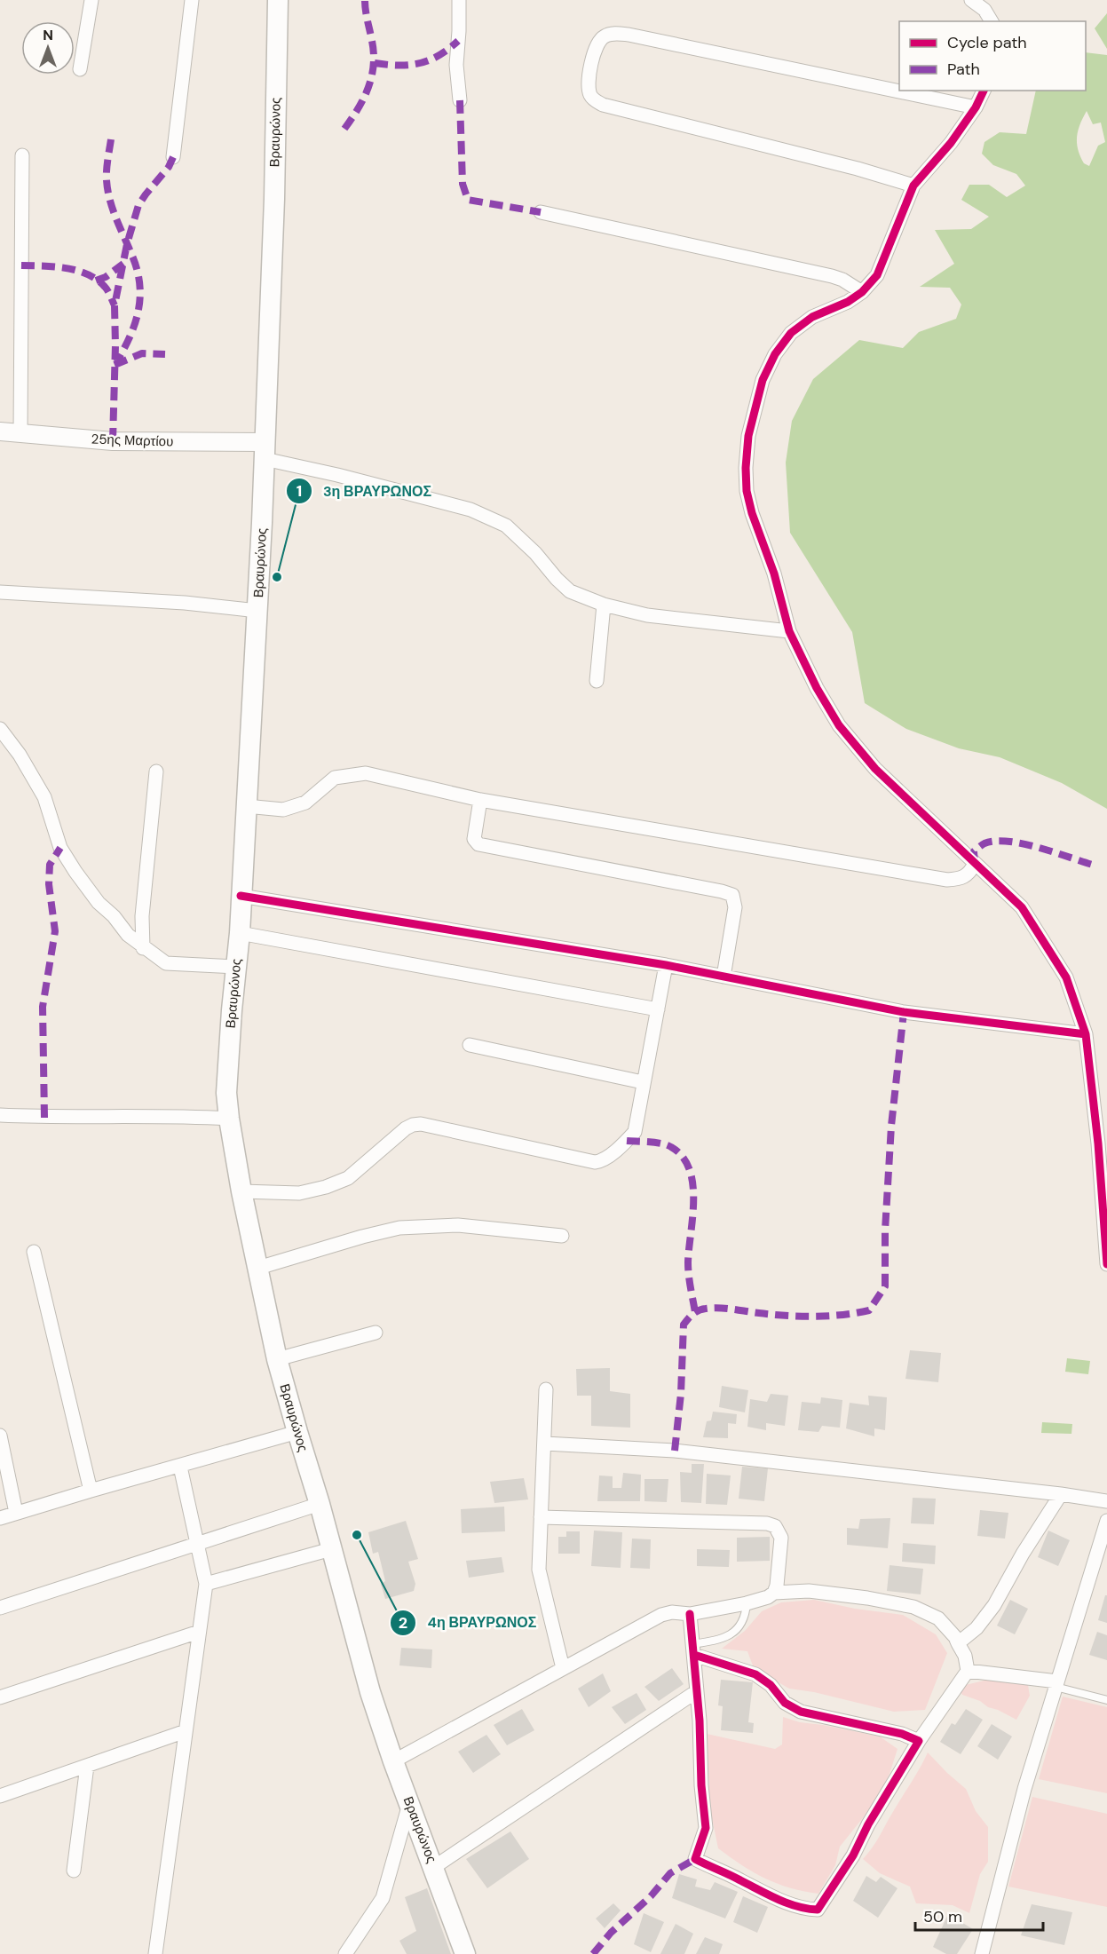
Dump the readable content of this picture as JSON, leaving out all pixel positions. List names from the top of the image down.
{
  "streets": {
    "main road": ["Βραυρώνος"],
    "street": ["25ης Μαρτίου"]
  },
  "crossings": [
    ["Βραυρώνος", "25ης Μαρτίου"]
  ],
  "places": ["3η ΒΡΑΥΡΩΝΟΣ", "4η ΒΡΑΥΡΩΝΟΣ"],
  "legend": ["Cycle path", "Path"],
  "scale_bar": "50 m",
  "north": "top"
}
